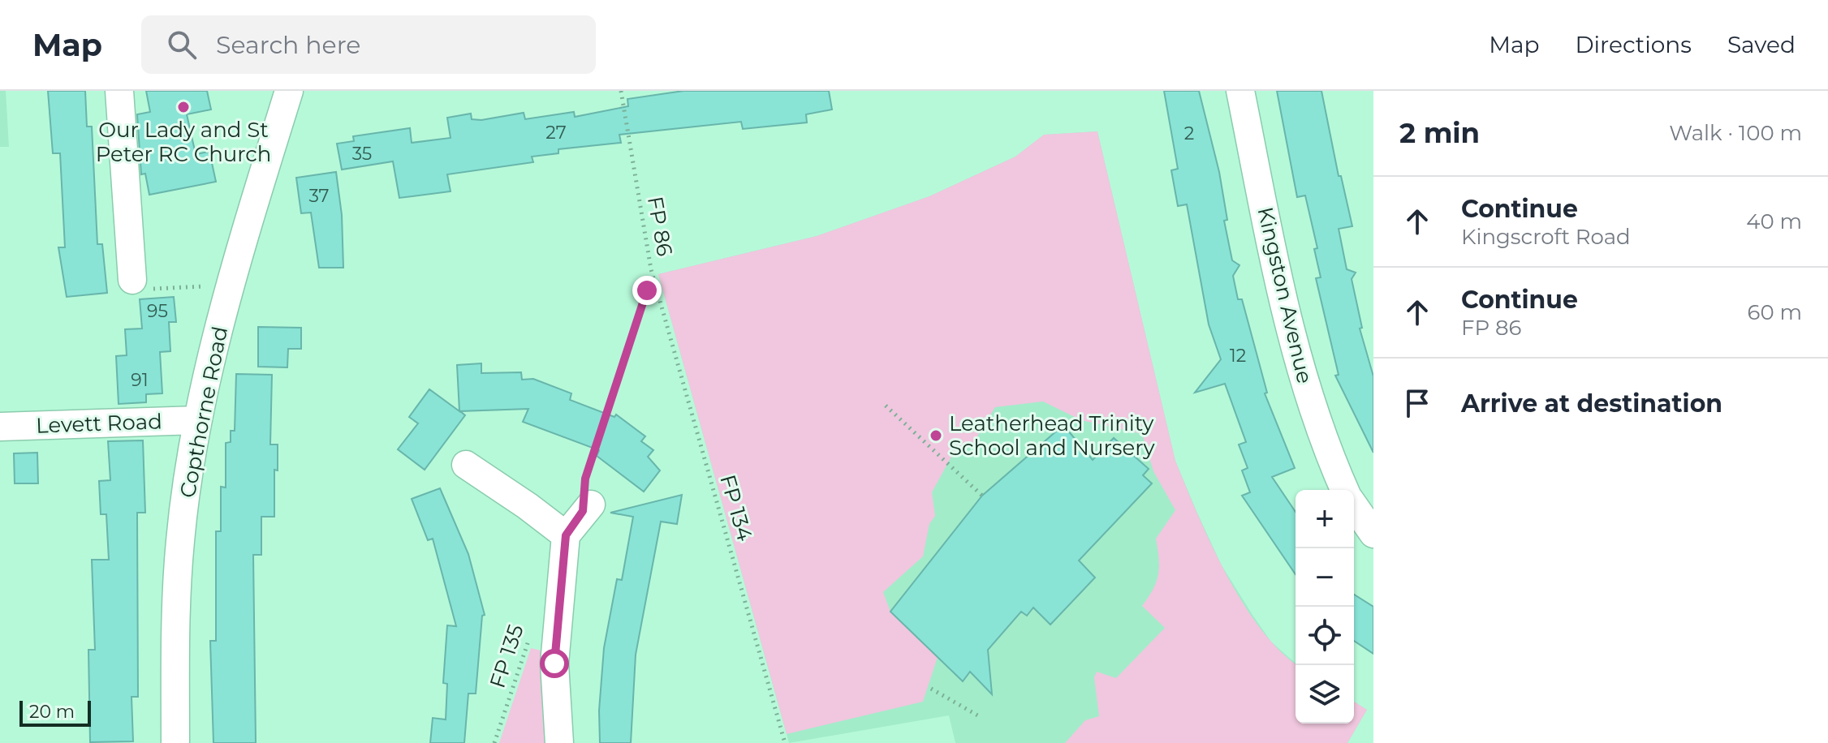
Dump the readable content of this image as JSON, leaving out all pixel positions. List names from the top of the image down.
{
  "streets": {
    "street": ["Kingston Avenue", "Copthorne Road", "Levett Road"],
    "path": ["FP 86", "FP 134", "FP 135"]
  },
  "crossings": [
    ["FP 86", "FP 134"],
    ["Copthorne Road", "Levett Road"]
  ],
  "places": ["Our Lady and St Peter RC Church", "Leatherhead Trinity School and Nursery"],
  "house_numbers": [
    "27",
    "2",
    "35",
    "37",
    "95",
    "12",
    "91"
  ],
  "scale_bar": "20 m",
  "page": {
    "header": "Map",
    "search": "Search here",
    "nav": ["Map", "Directions", "Saved"],
    "heading": ["2 min", "Walk · 100 m"],
    "list": [
      ["Continue", "Kingscroft Road", "40 m"],
      ["Continue", "FP 86", "60 m"],
      "Arrive at destination"
    ],
    "map_buttons": ["+", "−"],
    "scale": "20 m"
  }
}
